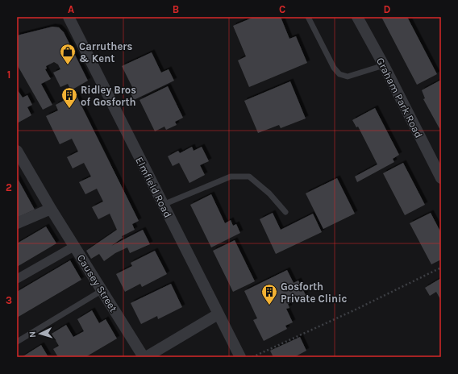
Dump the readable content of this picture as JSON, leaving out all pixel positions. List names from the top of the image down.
{
  "streets": {
    "street": ["Graham Park Road", "Elmfield Road", "Causey Street"]
  },
  "places": {
    "shop": ["Carruthers & Kent"],
    "building": ["Ridley Bros of Gosforth", "Gosforth Private Clinic"]
  },
  "north": "left",
  "grid": {
    "columns": [
      "A",
      "B",
      "C",
      "D"
    ],
    "rows": ["1", "2", "3"]
  }
}
